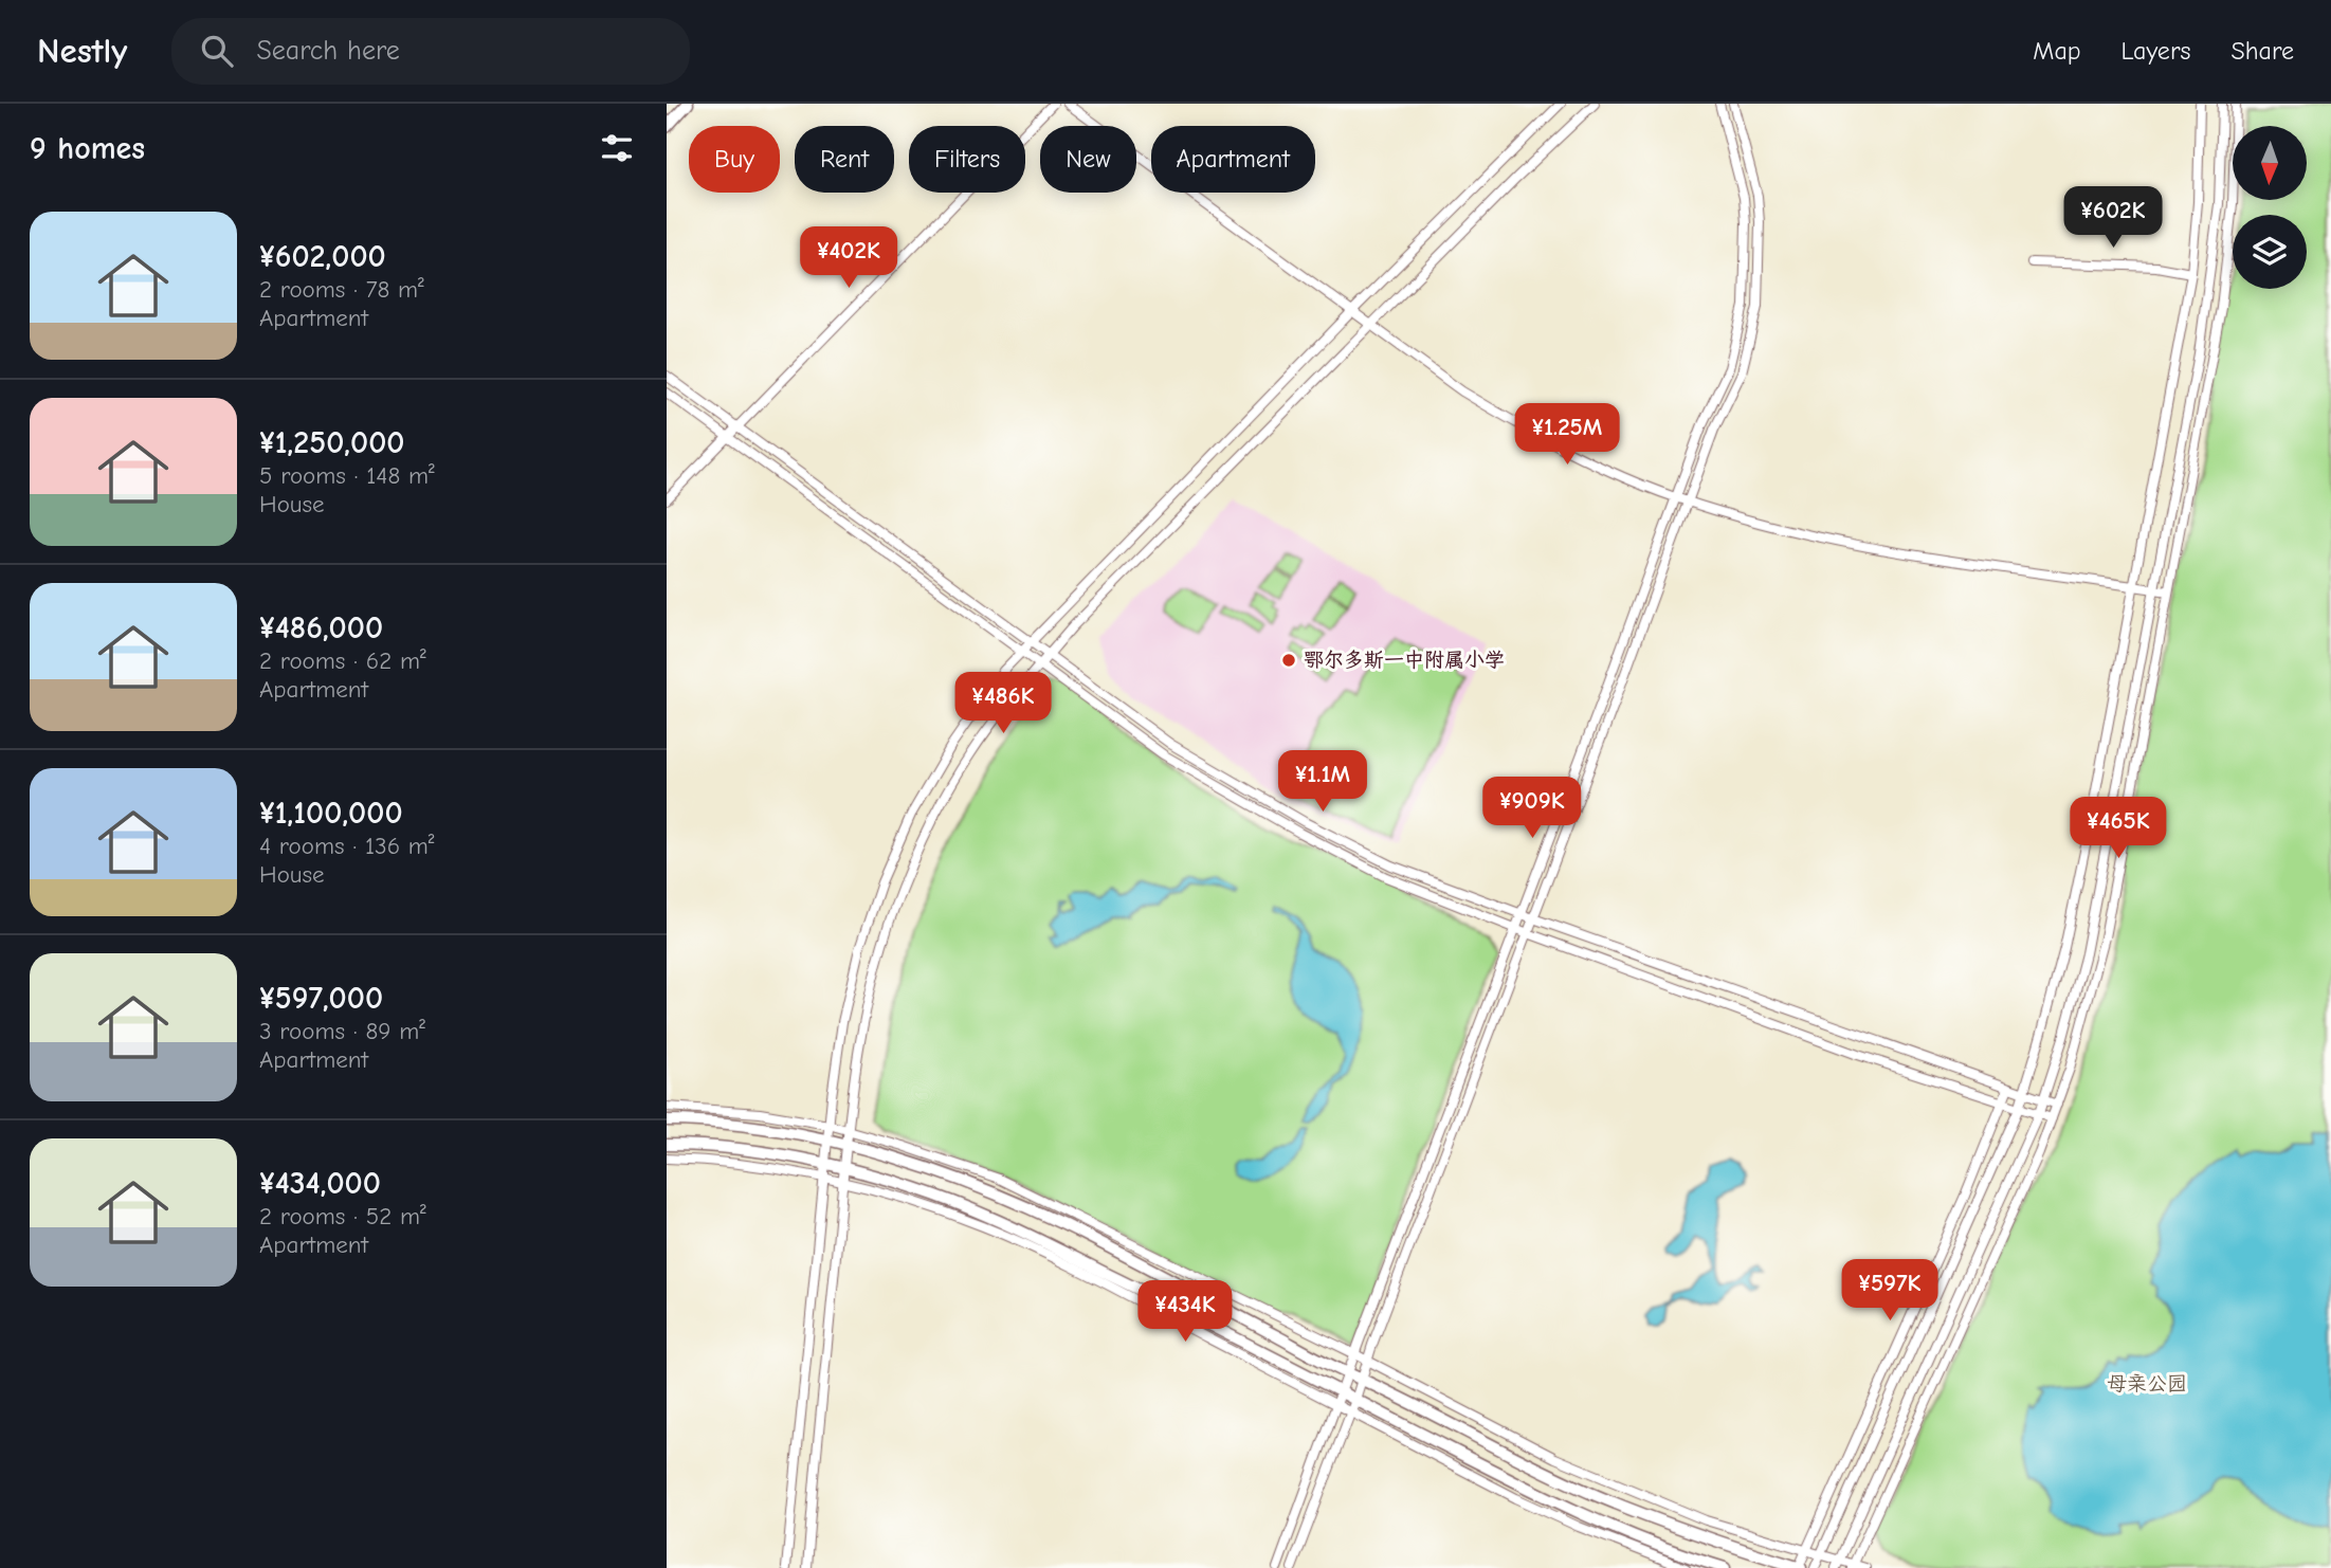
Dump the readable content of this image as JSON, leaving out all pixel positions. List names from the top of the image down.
{
  "parks": ["母亲公园"],
  "places": ["鄂尔多斯一中附属小学"],
  "north": "bottom",
  "page": {
    "header": "Nestly",
    "search": "Search here",
    "nav": ["Map", "Layers", "Share"],
    "heading": "9 homes",
    "chip": [
      "Buy",
      "Rent",
      "Filters",
      "New",
      "Apartment"
    ],
    "price": [
      "¥602K",
      "¥402K",
      "¥1.25M",
      "¥486K",
      "¥1.1M",
      "¥909K",
      "¥465K",
      "¥597K",
      "¥434K"
    ],
    "list": [
      {
        "name": "¥602,000",
        "note": "2 rooms · 78 m² · Apartment"
      },
      {
        "name": "¥1,250,000",
        "note": "5 rooms · 148 m² · House"
      },
      {
        "name": "¥486,000",
        "note": "2 rooms · 62 m² · Apartment"
      },
      {
        "name": "¥1,100,000",
        "note": "4 rooms · 136 m² · House"
      },
      {
        "name": "¥597,000",
        "note": "3 rooms · 89 m² · Apartment"
      },
      {
        "name": "¥434,000",
        "note": "2 rooms · 52 m² · Apartment"
      }
    ]
  }
}
